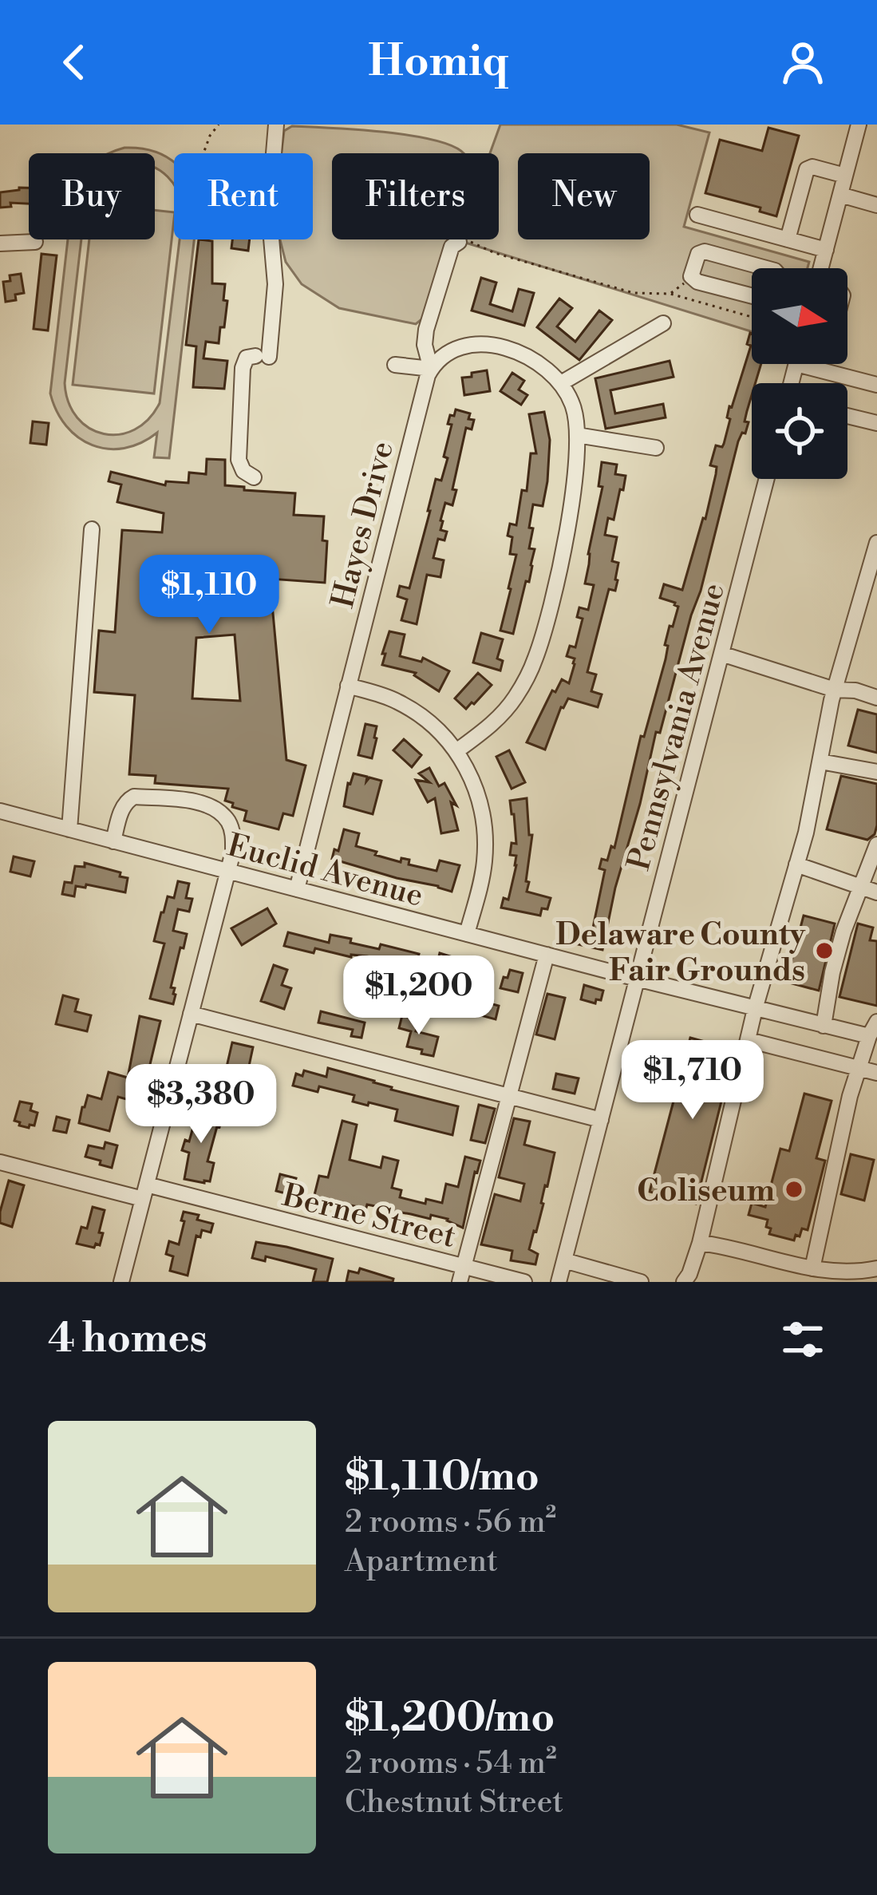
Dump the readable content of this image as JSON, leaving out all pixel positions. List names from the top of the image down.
{
  "streets": {
    "street": [
      "Hayes Drive",
      "Pennsylvania Avenue",
      "Euclid Avenue",
      "Berne Street"
    ]
  },
  "crossings": [
    ["Hayes Drive", "Euclid Avenue"],
    ["Pennsylvania Avenue", "Euclid Avenue"]
  ],
  "places": ["Delaware County Fair Grounds", "Coliseum"],
  "north": "right",
  "page": {
    "header": "Homiq",
    "chip": [
      "Buy",
      "Rent",
      "Filters",
      "New"
    ],
    "price": [
      "$1,110",
      "$1,200",
      "$1,710",
      "$3,380"
    ],
    "heading": "4 homes",
    "list": [
      {
        "name": "$1,110/mo",
        "note": "2 rooms · 56 m² · Apartment"
      },
      {
        "name": "$1,200/mo",
        "note": "2 rooms · 54 m² · Chestnut Street"
      }
    ]
  }
}
